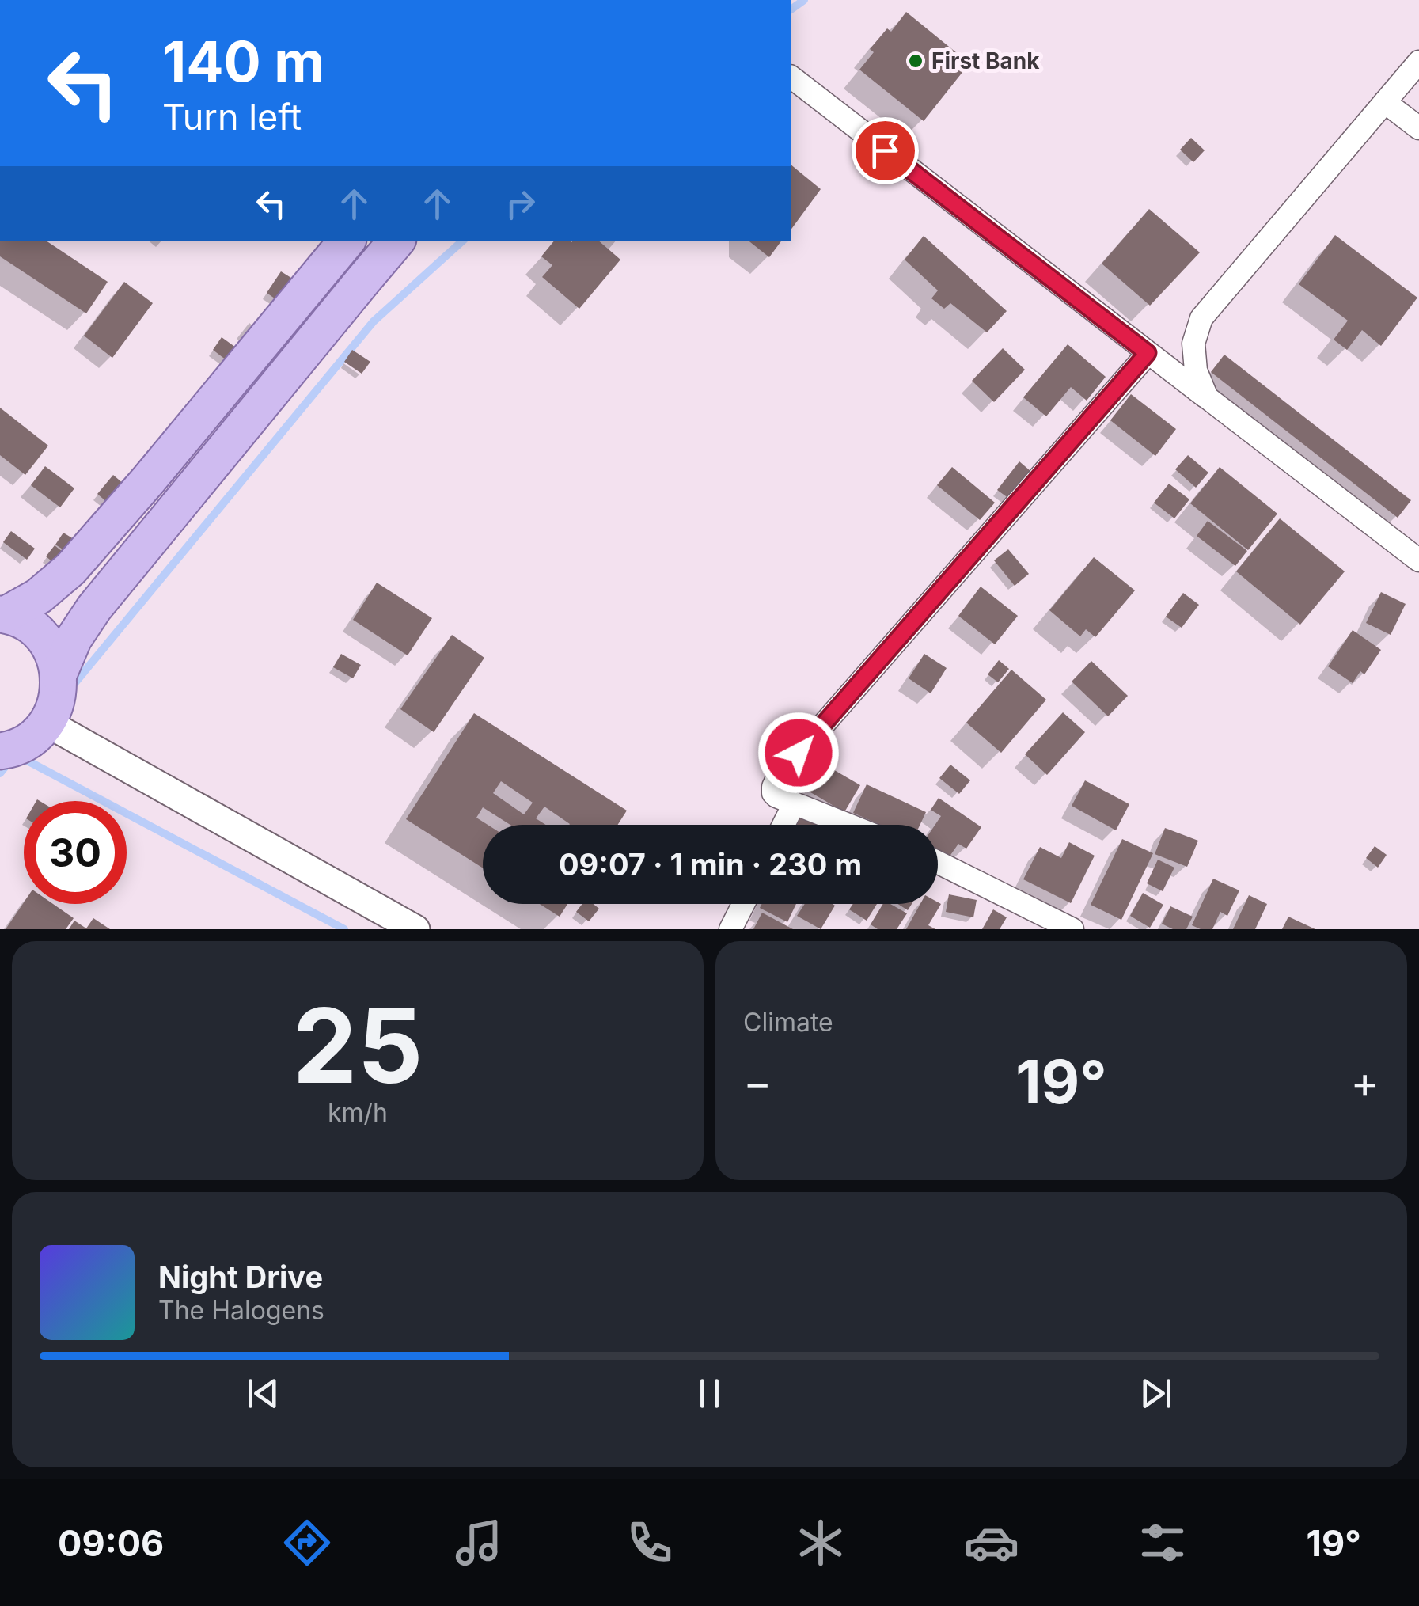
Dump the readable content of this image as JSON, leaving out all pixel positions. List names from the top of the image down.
{
  "places": ["First Bank"],
  "page": {
    "turn": ["140 m", "Turn left"],
    "limit": "30",
    "trip": "09:07 · 1 min · 230 m",
    "tile": [
      ["25", "km/h"],
      "Climate"
    ],
    "heat": ["−", "19°", "+"],
    "song": ["Night Drive", "The Halogens"],
    "tabs": ["09:06", "19°"]
  }
}
